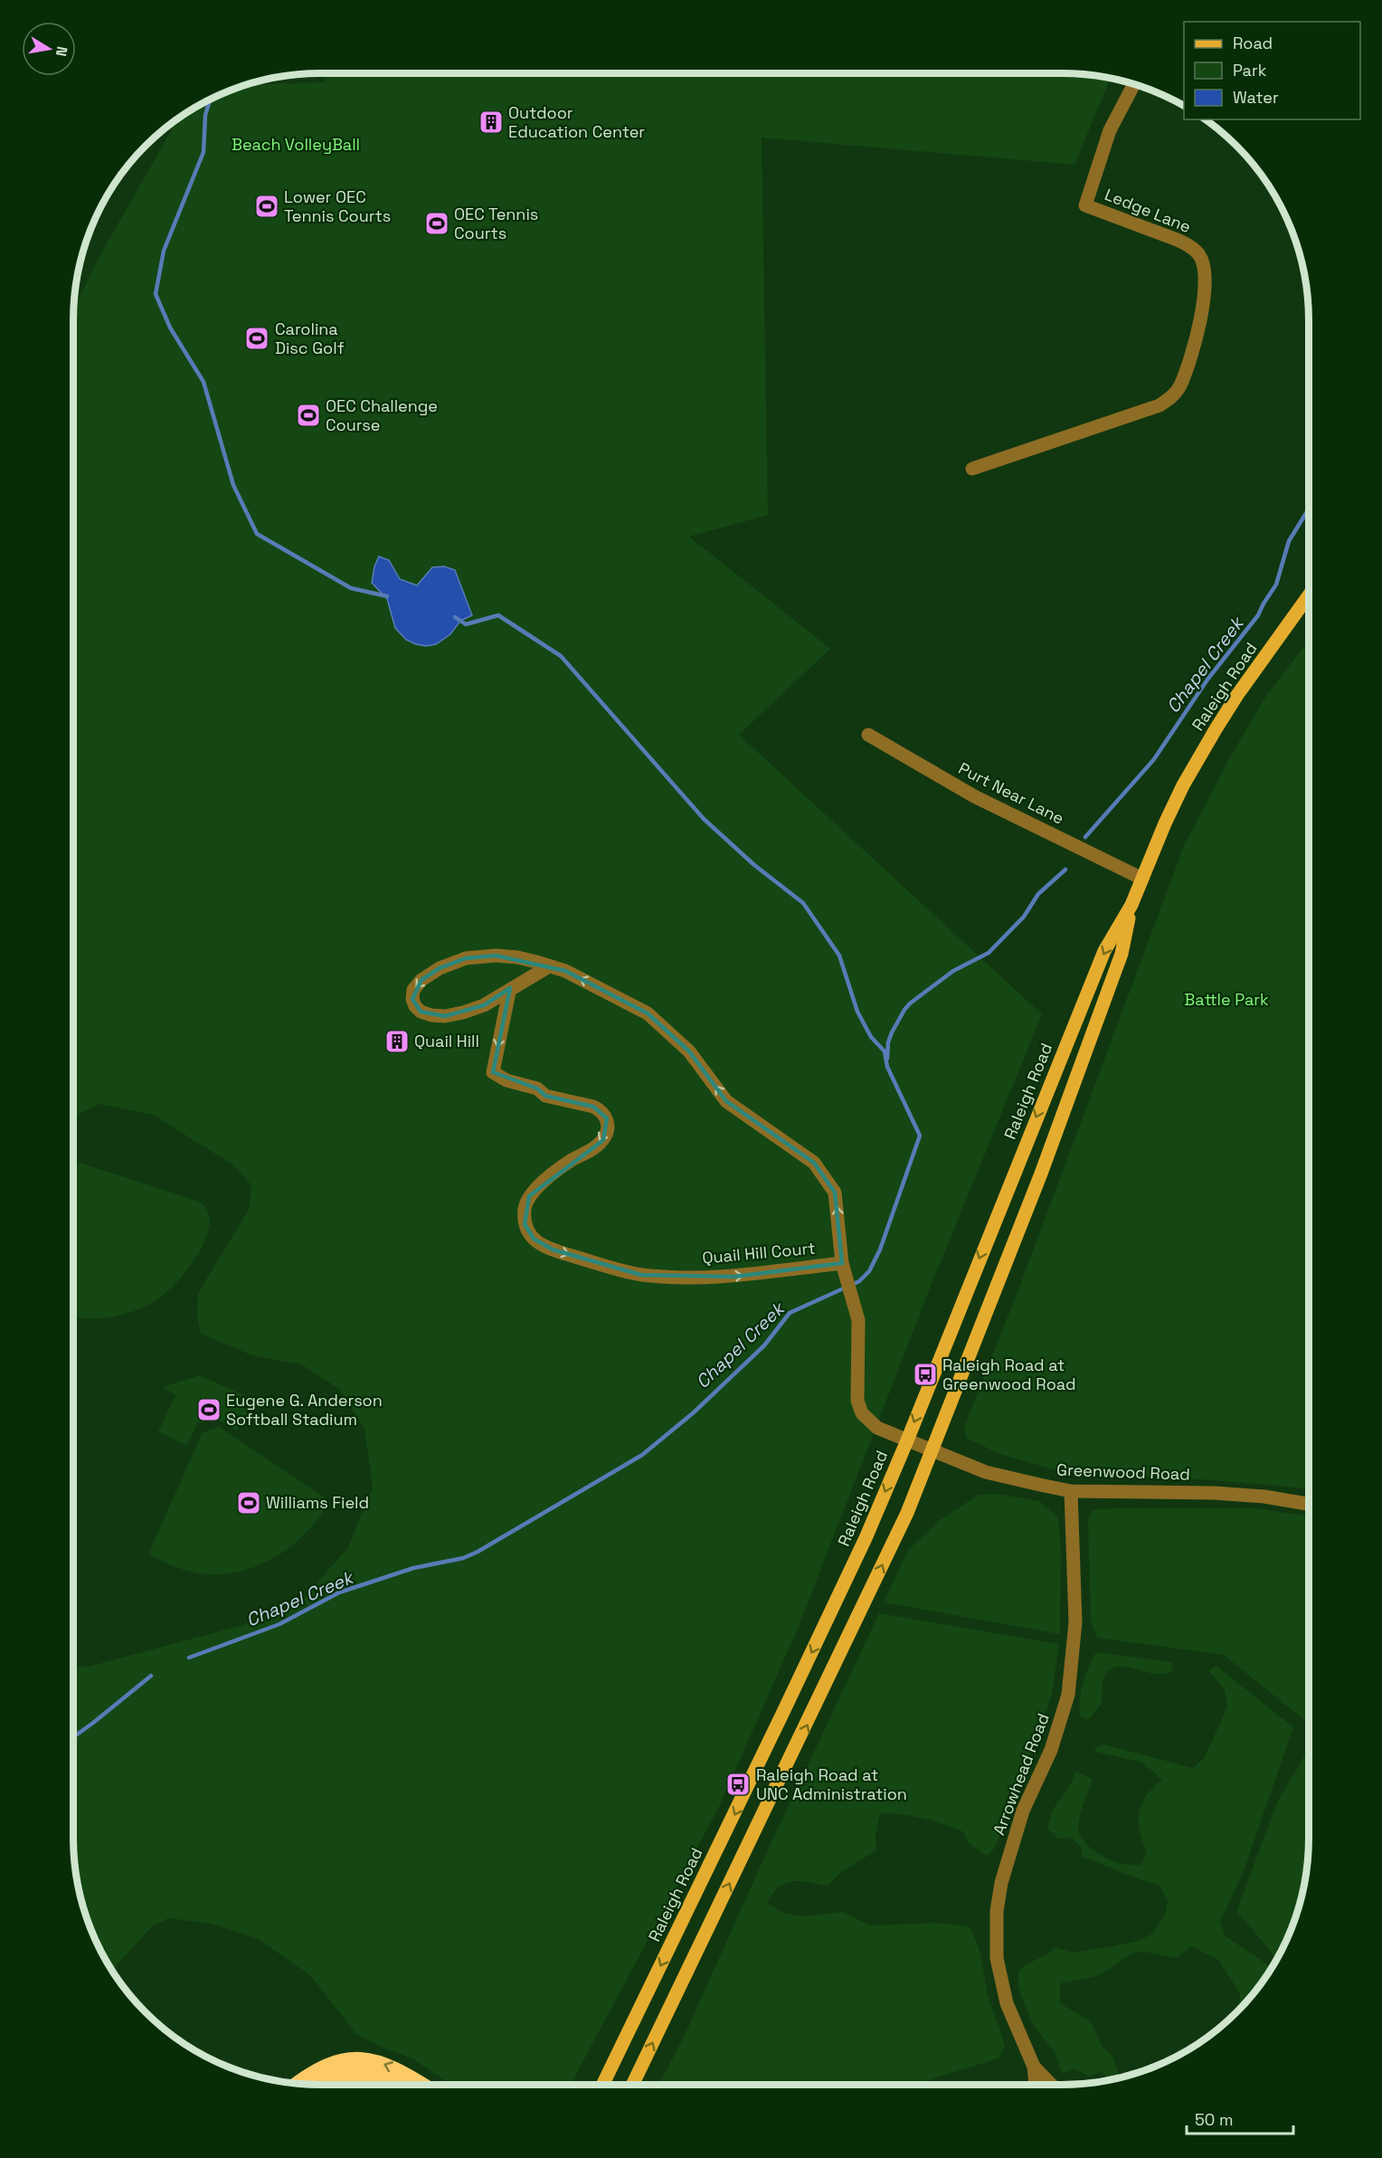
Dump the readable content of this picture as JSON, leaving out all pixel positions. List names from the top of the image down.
{
  "streets": {
    "main road": ["Raleigh Road"],
    "street": [
      "Ledge Lane",
      "Purt Near Lane",
      "Quail Hill Court",
      "Greenwood Road",
      "Arrowhead Road"
    ]
  },
  "crossings": [
    ["Raleigh Road", "Purt Near Lane"],
    ["Raleigh Road", "Greenwood Road"],
    ["Greenwood Road", "Arrowhead Road"]
  ],
  "water": ["Chapel Creek"],
  "parks": ["Beach VolleyBall", "Battle Park"],
  "places": {
    "building": ["Outdoor Education Center", "Quail Hill"],
    "sports": [
      "Lower OEC Tennis Courts",
      "OEC Tennis Courts",
      "Carolina Disc Golf",
      "OEC Challenge Course",
      "Eugene G. Anderson Softball Stadium",
      "Williams Field"
    ],
    "bus stop": ["Raleigh Road at Greenwood Road", "Raleigh Road at UNC Administration"]
  },
  "legend": ["Road", "Park", "Water"],
  "scale_bar": "50 m",
  "north": "right"
}
